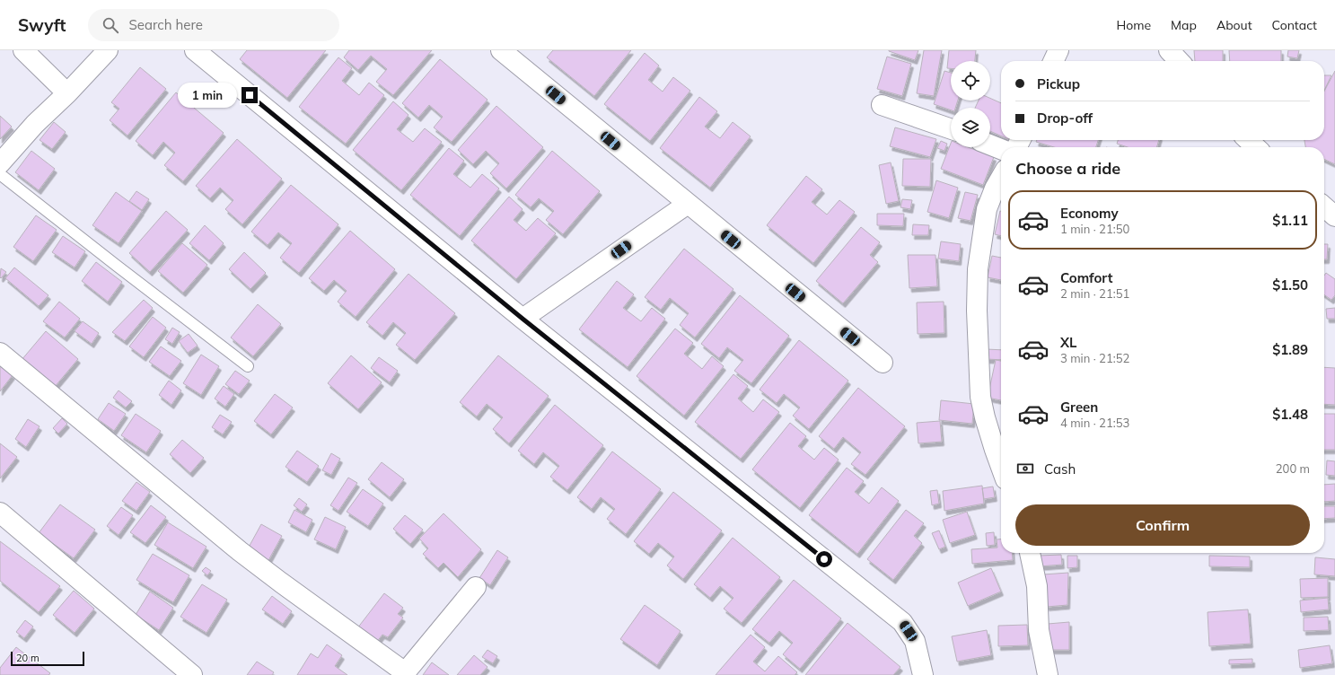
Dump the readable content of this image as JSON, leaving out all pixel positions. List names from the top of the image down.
{
  "scale_bar": "20 m",
  "page": {
    "header": "Swyft",
    "search": "Search here",
    "nav": [
      "Home",
      "Map",
      "About",
      "Contact"
    ],
    "banner": ["Pickup", "Drop-off"],
    "bubble": "1 min",
    "heading": "Choose a ride",
    "list": [
      {
        "name": "Economy",
        "note": "1 min · 21:50",
        "value": "$1.11"
      },
      {
        "name": "Comfort",
        "note": "2 min · 21:51",
        "value": "$1.50"
      },
      {
        "name": "XL",
        "note": "3 min · 21:52",
        "value": "$1.89"
      },
      {
        "name": "Green",
        "note": "4 min · 21:53",
        "value": "$1.48"
      }
    ],
    "pay": ["Cash", "200 m"],
    "buttons": "Confirm",
    "scale": "20 m"
  }
}
